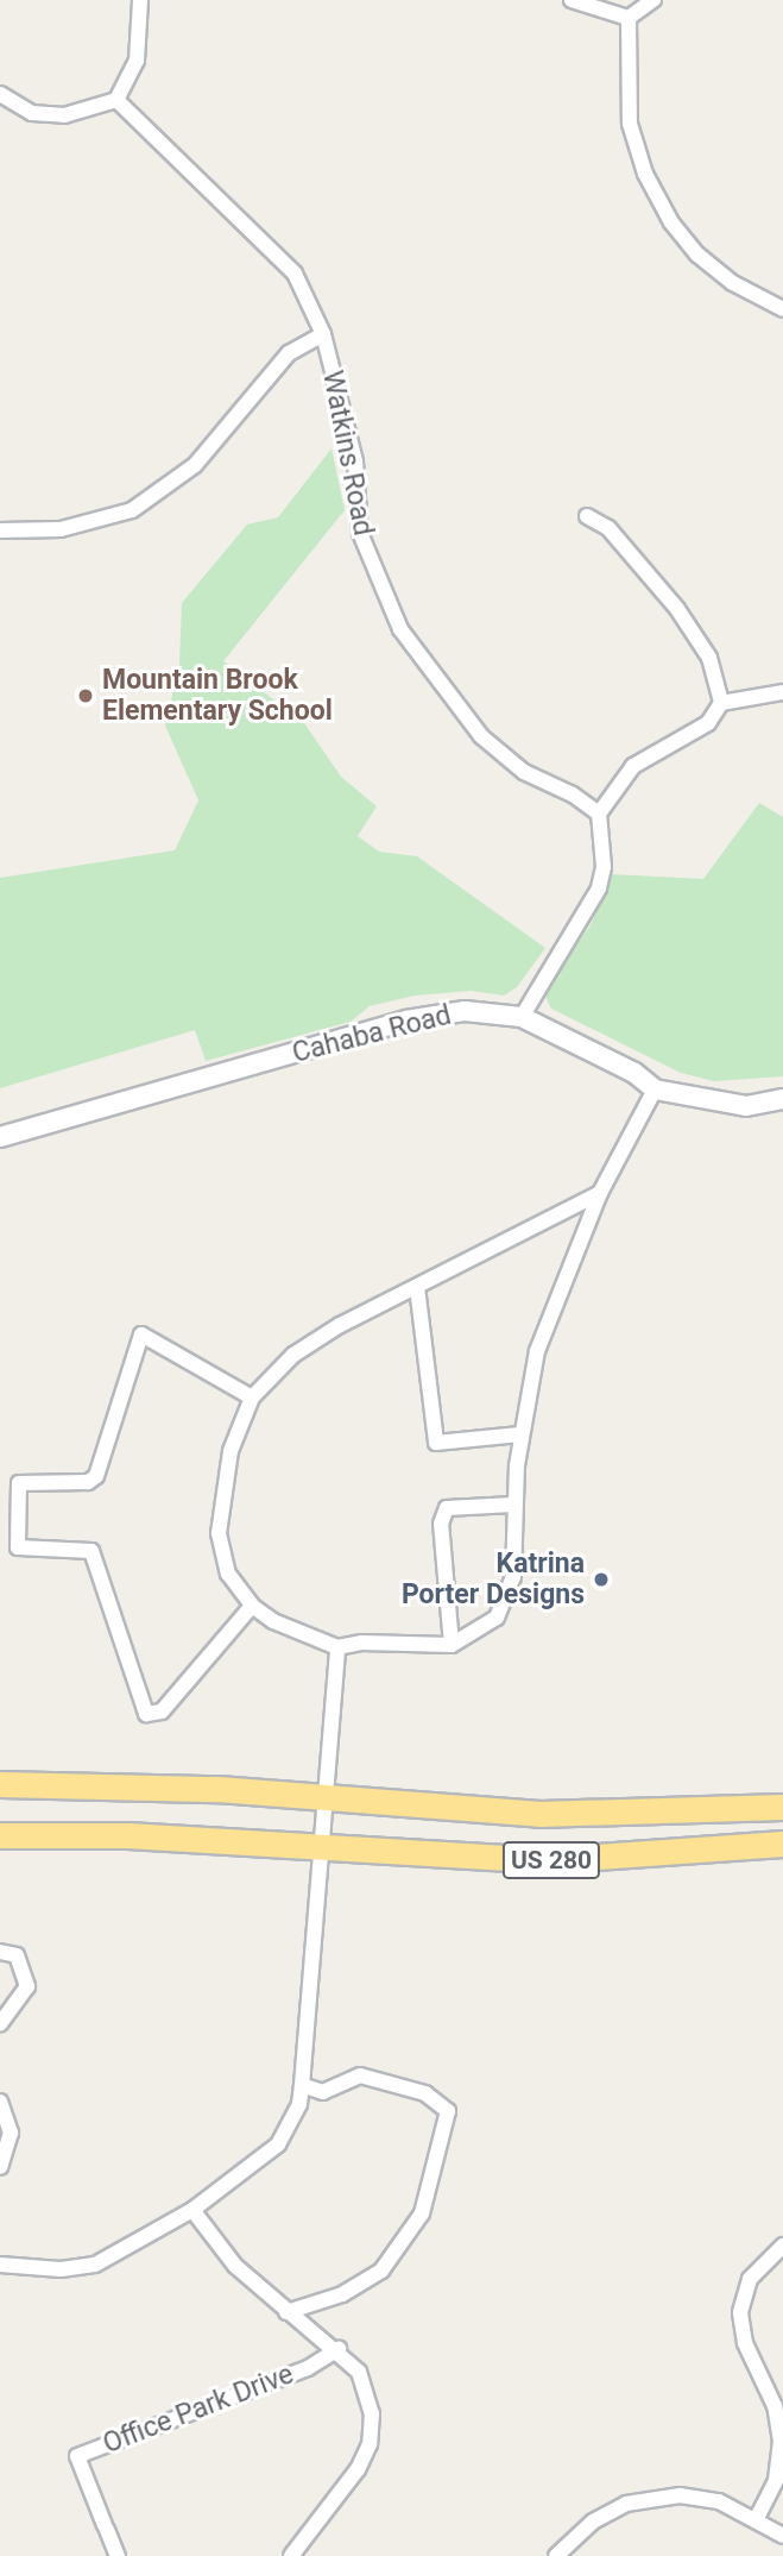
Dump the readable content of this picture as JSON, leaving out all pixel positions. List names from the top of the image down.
{
  "streets": {
    "highway": ["US 280"],
    "street": ["Watkins Road", "Cahaba Road", "Office Park Drive"]
  },
  "places": ["Mountain Brook Elementary School", "Katrina Porter Designs"]
}
